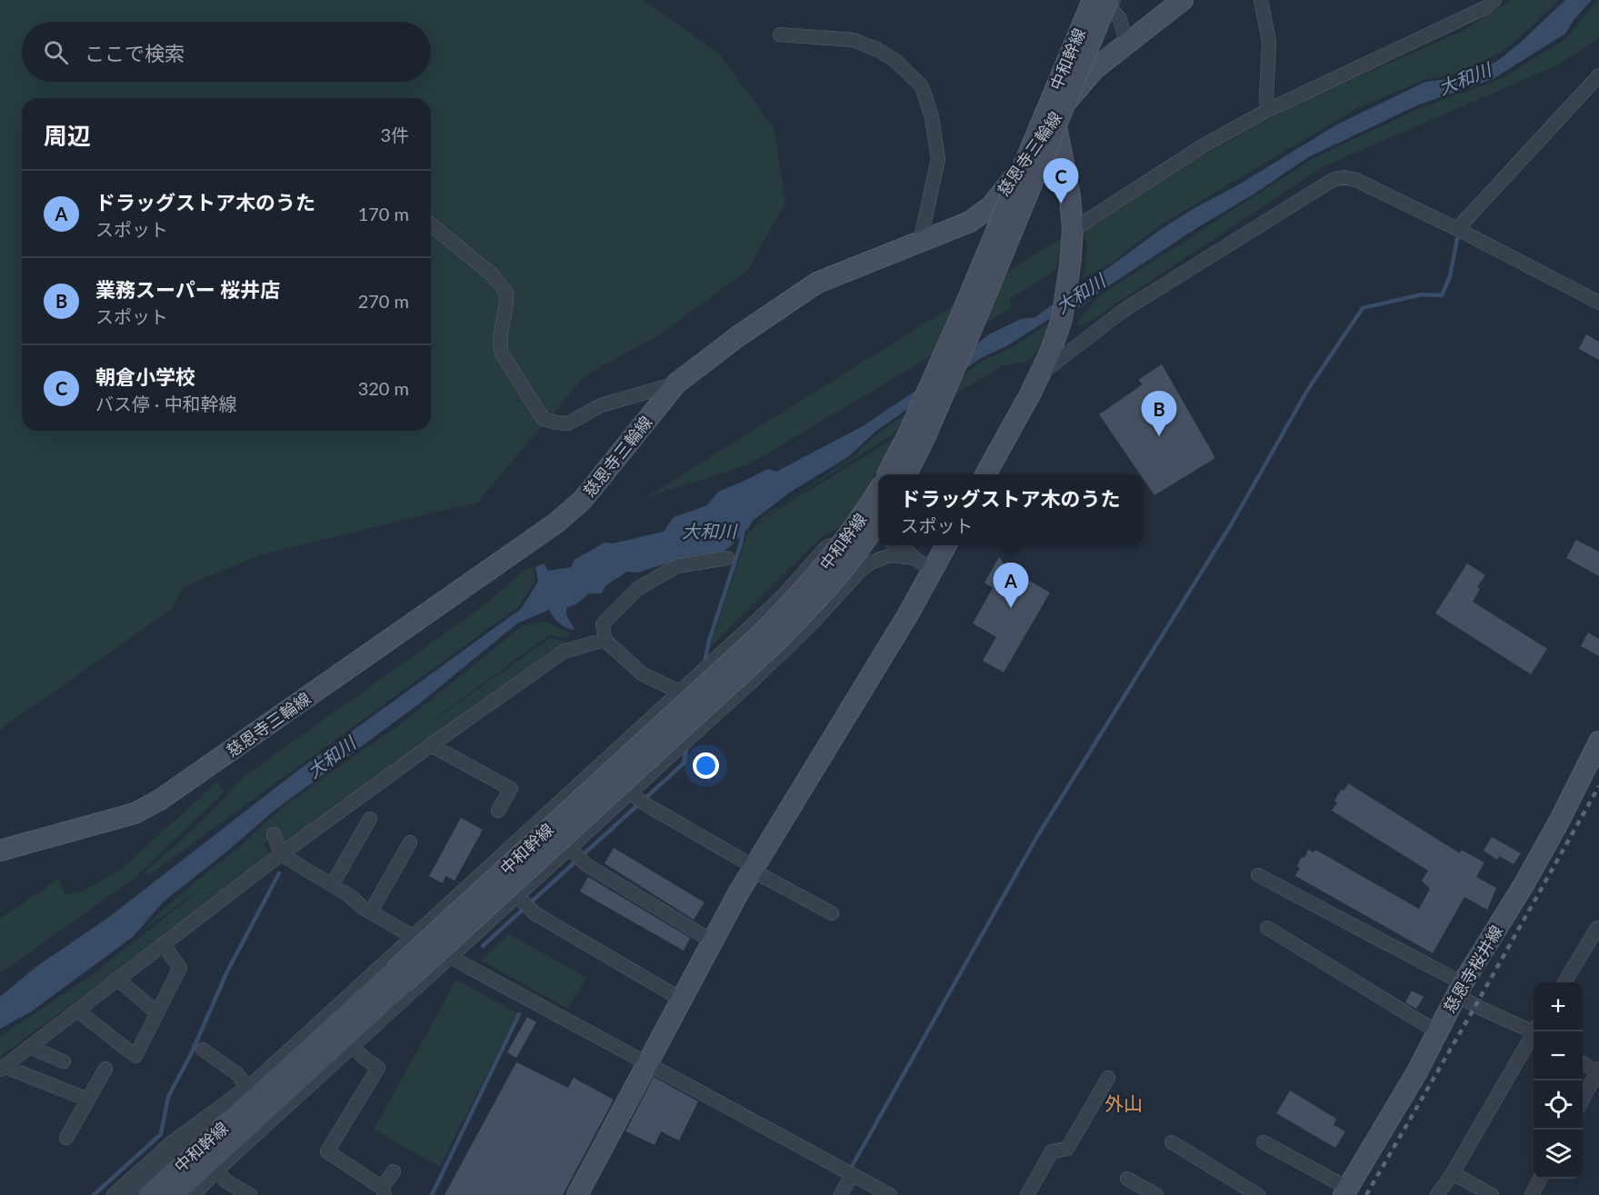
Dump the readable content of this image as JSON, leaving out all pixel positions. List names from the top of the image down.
{
  "streets": {
    "main road": ["中和幹線", "慈恩寺三輪線", "慈恩寺桜井線"]
  },
  "districts": ["外山"],
  "water": ["大和川"],
  "page": {
    "search": "ここで検索",
    "heading": ["周辺", "3件"],
    "pins": ["C", "B", "A"],
    "list": [
      {
        "mark": "A",
        "name": "ドラッグストア木のうた",
        "note": "スポット",
        "value": "170 m"
      },
      {
        "mark": "B",
        "name": "業務スーパー 桜井店",
        "note": "スポット",
        "value": "270 m"
      },
      {
        "mark": "C",
        "name": "朝倉小学校",
        "note": "バス停 · 中和幹線",
        "value": "320 m"
      }
    ],
    "popup": ["ドラッグストア木のうた", "スポット"],
    "map_buttons": ["+", "−"]
  }
}
